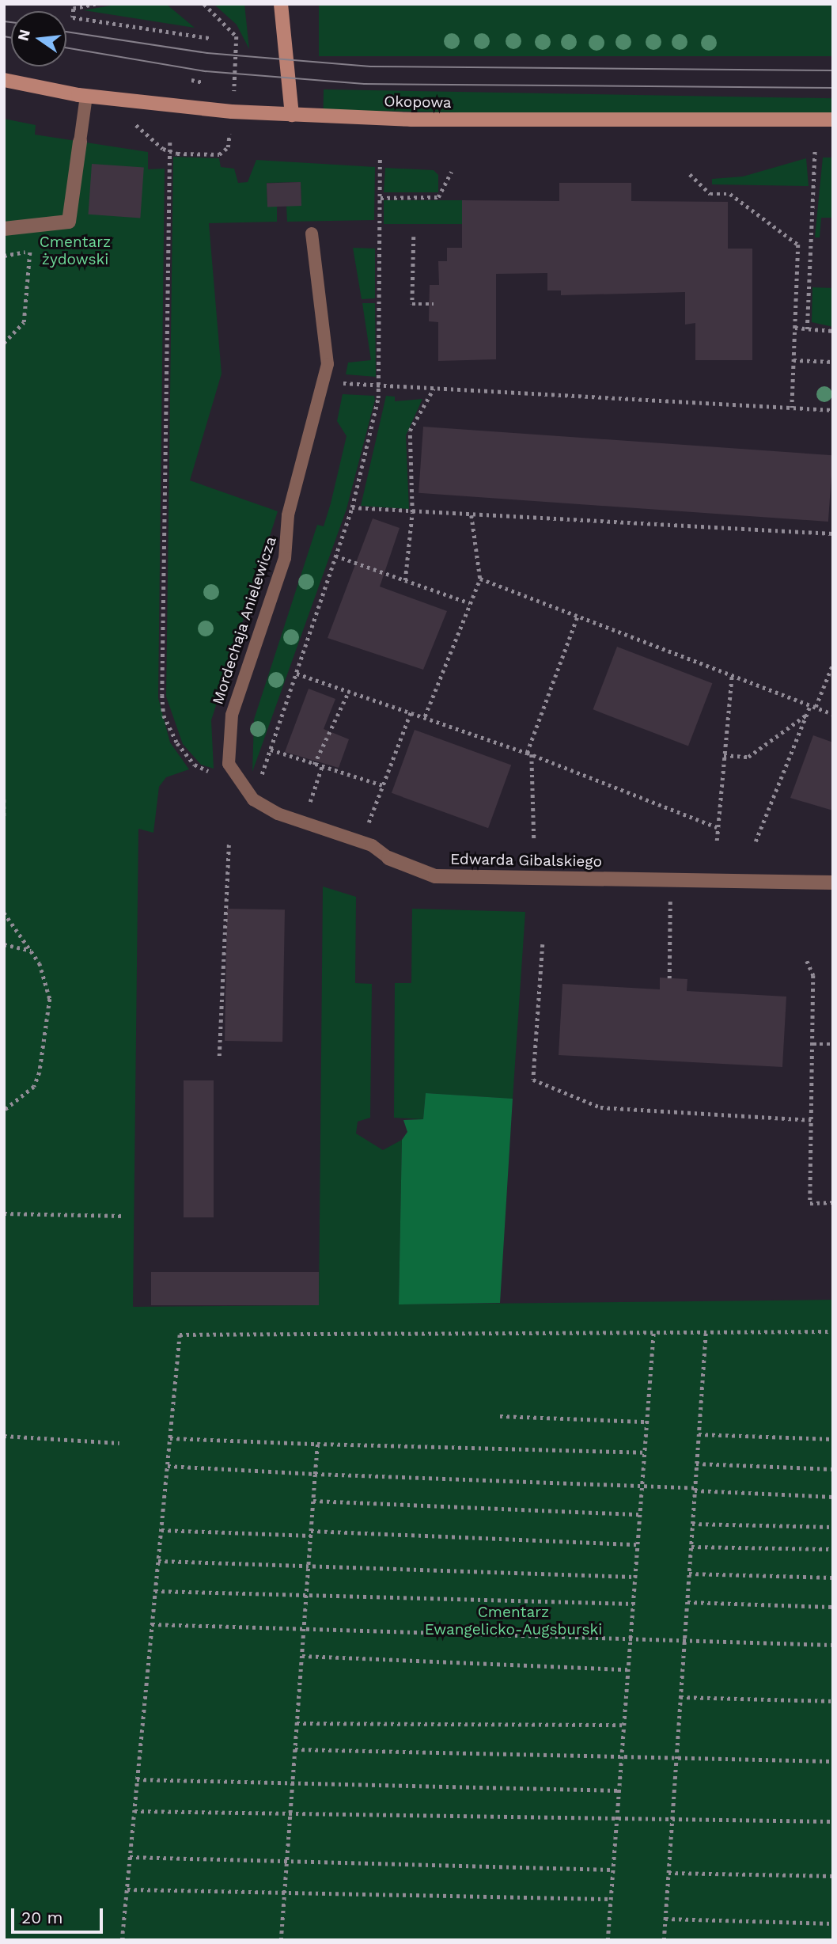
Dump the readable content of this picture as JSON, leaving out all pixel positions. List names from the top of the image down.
{
  "streets": {
    "main road": ["Okopowa"],
    "street": ["Edwarda Gibalskiego"],
    "lane": ["Mordechaja Anielewicza"]
  },
  "crossings": [
    ["Mordechaja Anielewicza", "Edwarda Gibalskiego"]
  ],
  "parks": ["Cmentarz żydowski", "Cmentarz Ewangelicko-Augsburski"],
  "scale_bar": "20 m",
  "north": "left"
}
